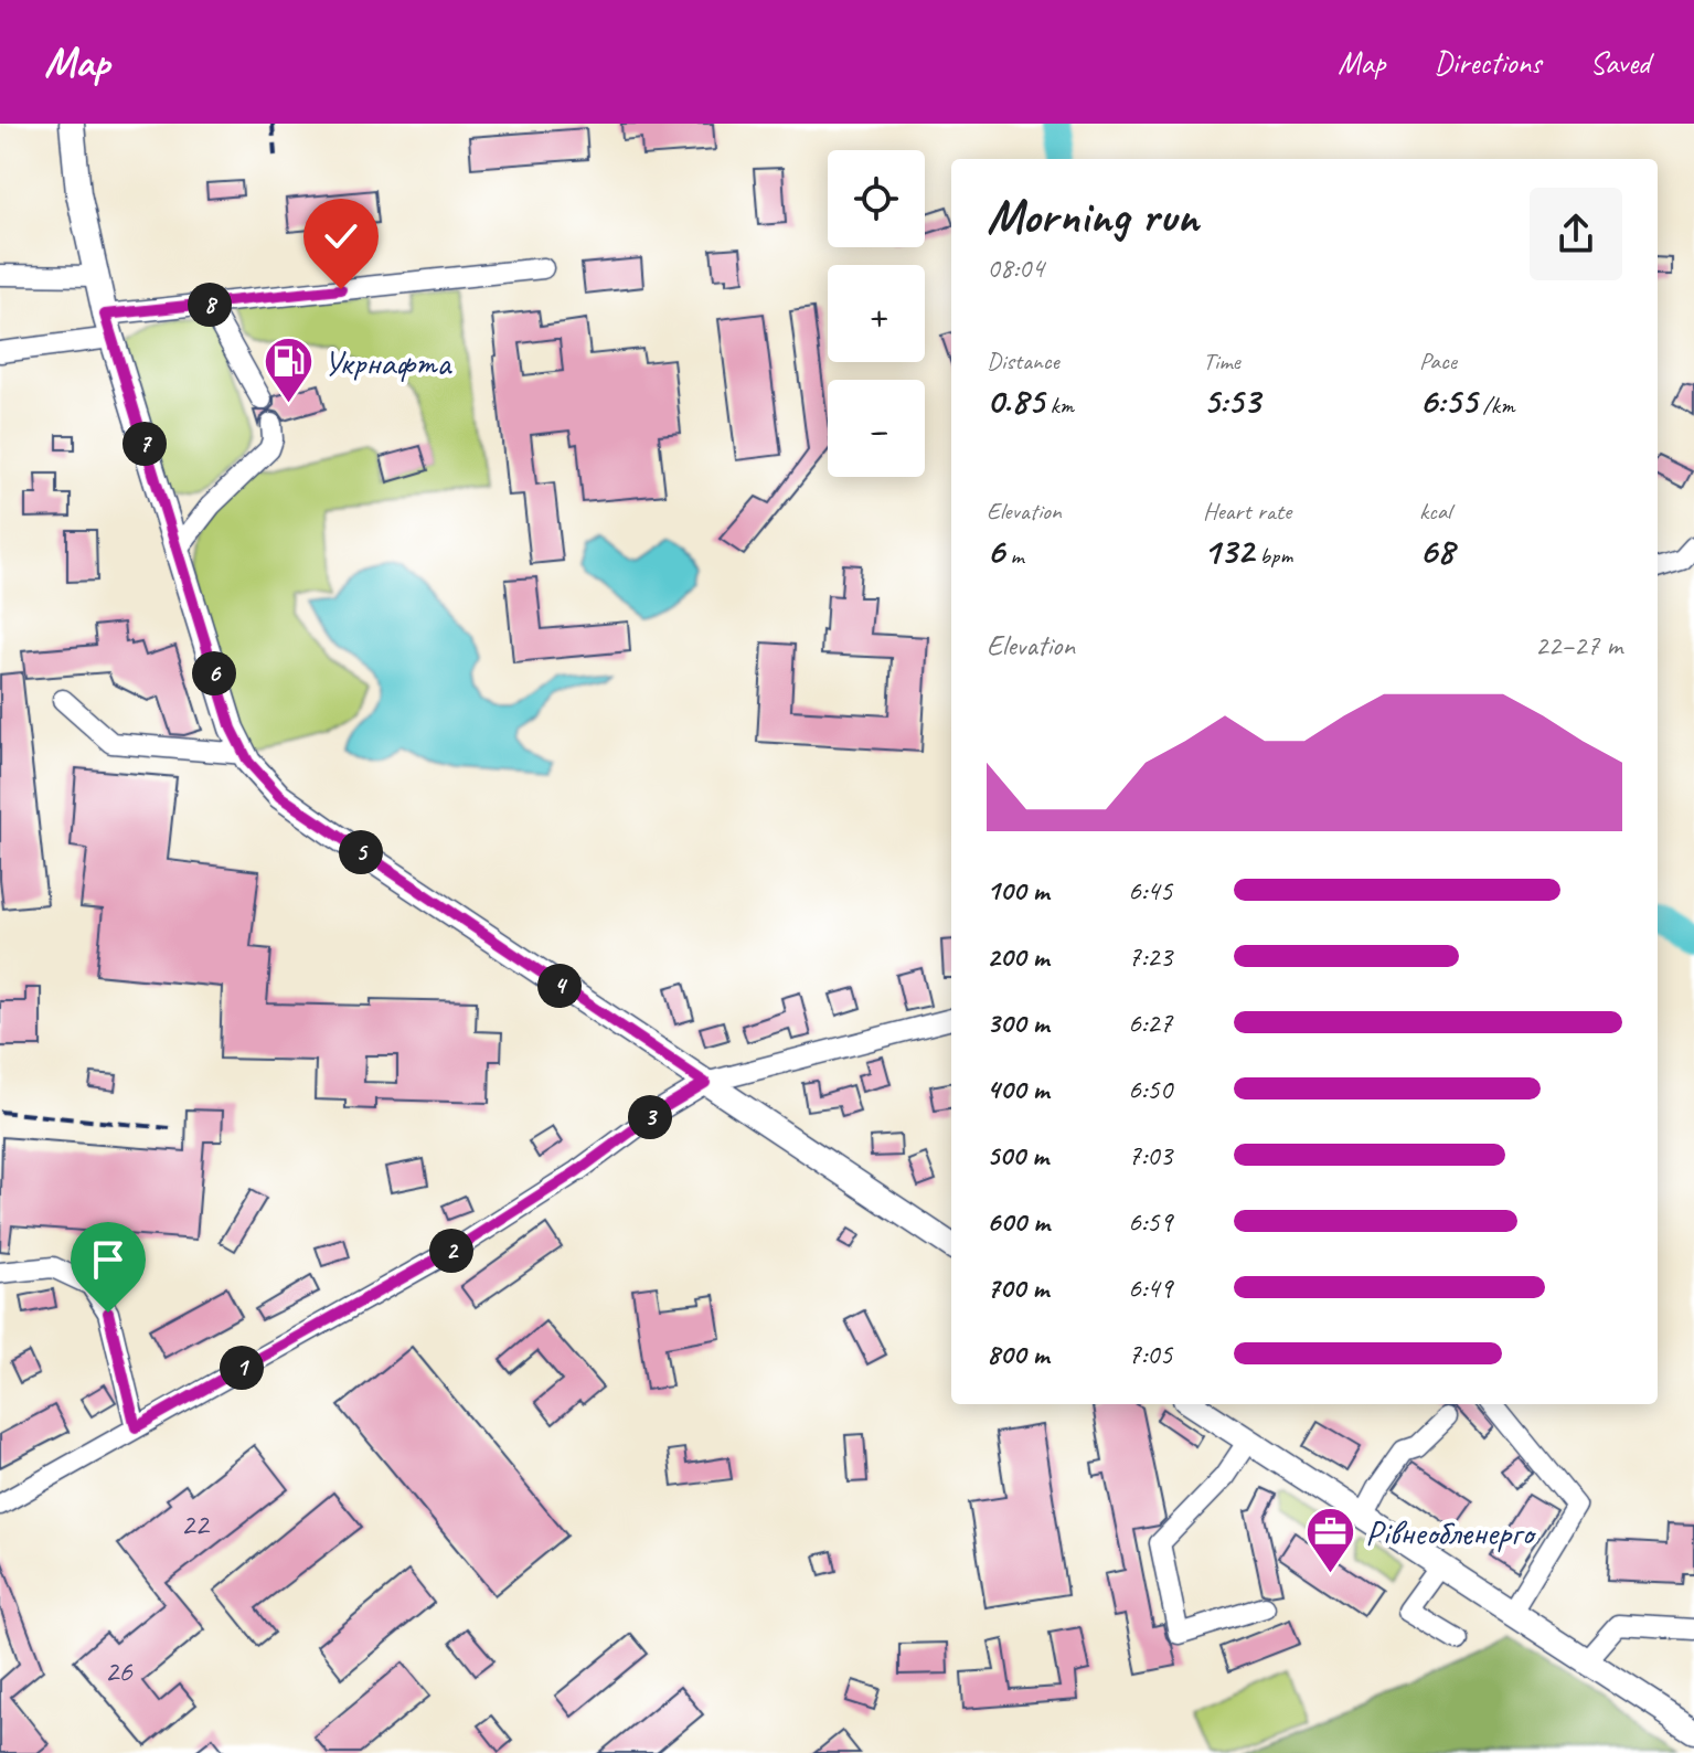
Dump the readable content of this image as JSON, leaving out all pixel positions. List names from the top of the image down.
{
  "places": {
    "fuel station": ["Укрнафта"],
    "office": ["Рівнеобленерго"]
  },
  "house_numbers": ["22", "26"],
  "page": {
    "header": "Map",
    "nav": ["Map", "Directions", "Saved"],
    "map_buttons": ["+", "−"],
    "heading": ["Morning run", "08:04"],
    "pins": [
      "8",
      "7",
      "6",
      "5",
      "4",
      "3",
      "2",
      "1"
    ],
    "stats": [
      ["Distance", "0.85 km"],
      ["Time", "5:53"],
      ["Pace", "6:55 /km"],
      ["Elevation", "6 m"],
      ["Heart rate", "132 bpm"],
      ["kcal", "68"]
    ],
    "chart": ["Elevation", "22–27 m"],
    "list": [
      {
        "name": "100 m",
        "note": "6:45"
      },
      {
        "name": "200 m",
        "note": "7:23"
      },
      {
        "name": "300 m",
        "note": "6:27"
      },
      {
        "name": "400 m",
        "note": "6:50"
      },
      {
        "name": "500 m",
        "note": "7:03"
      },
      {
        "name": "600 m",
        "note": "6:59"
      },
      {
        "name": "700 m",
        "note": "6:49"
      },
      {
        "name": "800 m",
        "note": "7:05"
      }
    ]
  }
}
